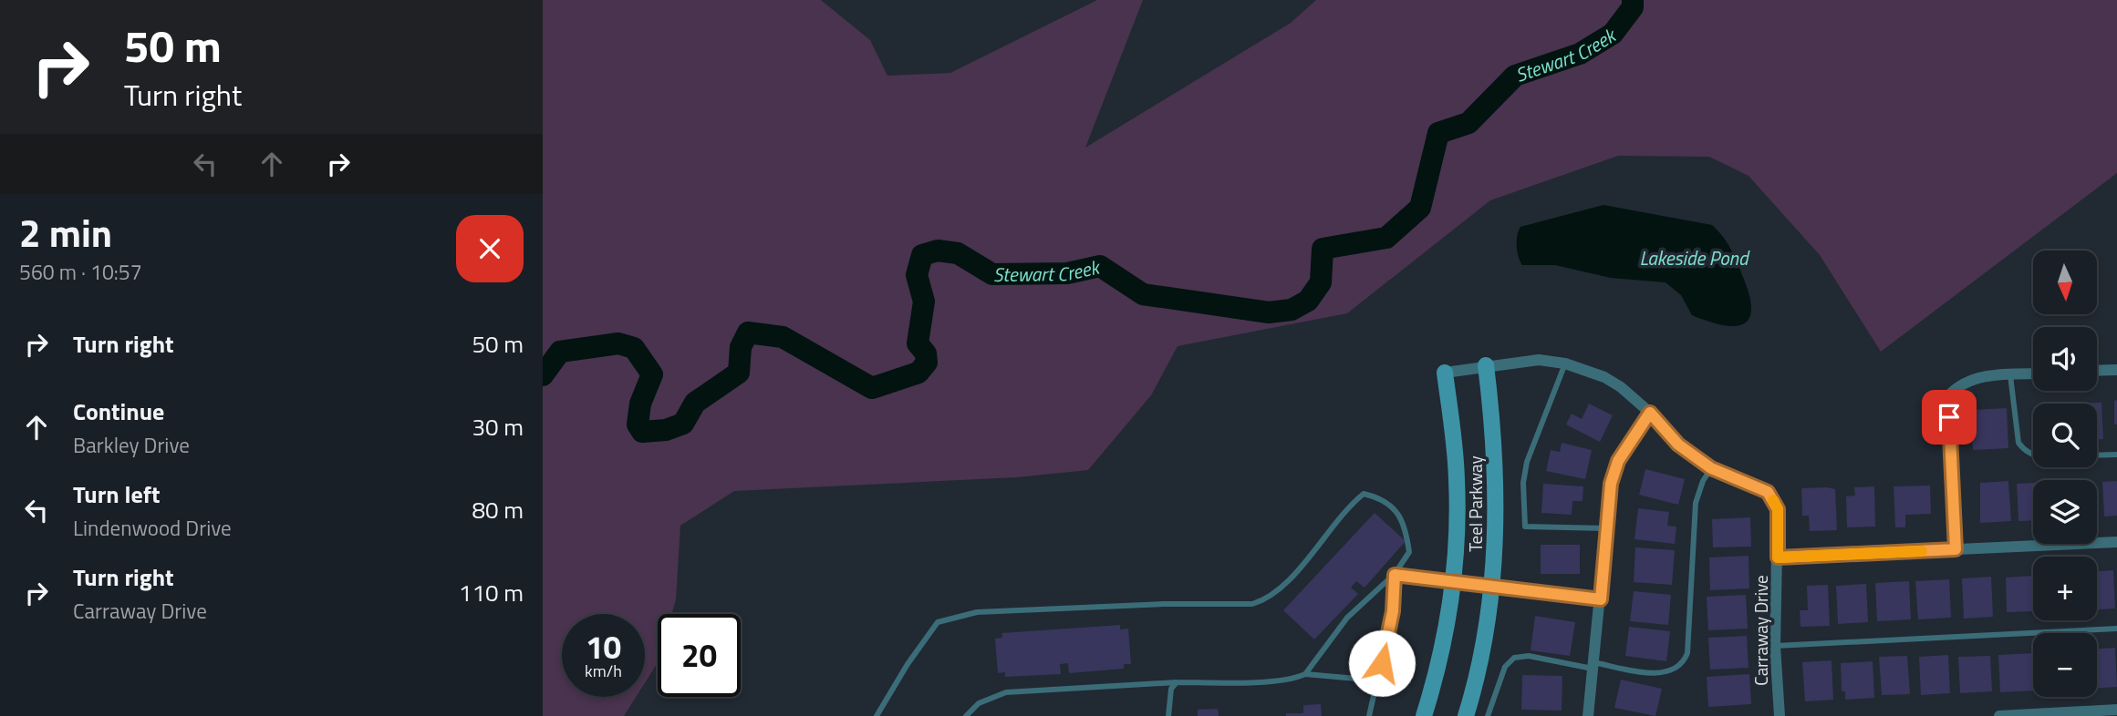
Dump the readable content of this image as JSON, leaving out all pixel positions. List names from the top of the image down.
{
  "streets": {
    "street": ["Teel Parkway", "Carraway Drive"]
  },
  "crossings": [
    ["Teel Parkway", "Carraway Drive"]
  ],
  "water": ["Stewart Creek", "Lakeside Pond"],
  "north": "bottom",
  "page": {
    "turn": ["50 m", "Turn right"],
    "heading": ["2 min", "560 m · 10:57"],
    "map_buttons": ["+", "−"],
    "list": [
      {
        "name": "Turn right",
        "value": "50 m"
      },
      {
        "name": "Continue",
        "note": "Barkley Drive",
        "value": "30 m"
      },
      {
        "name": "Turn left",
        "note": "Lindenwood Drive",
        "value": "80 m"
      },
      {
        "name": "Turn right",
        "note": "Carraway Drive",
        "value": "110 m"
      }
    ],
    "speed": "10 km/h",
    "limit": "20"
  }
}
